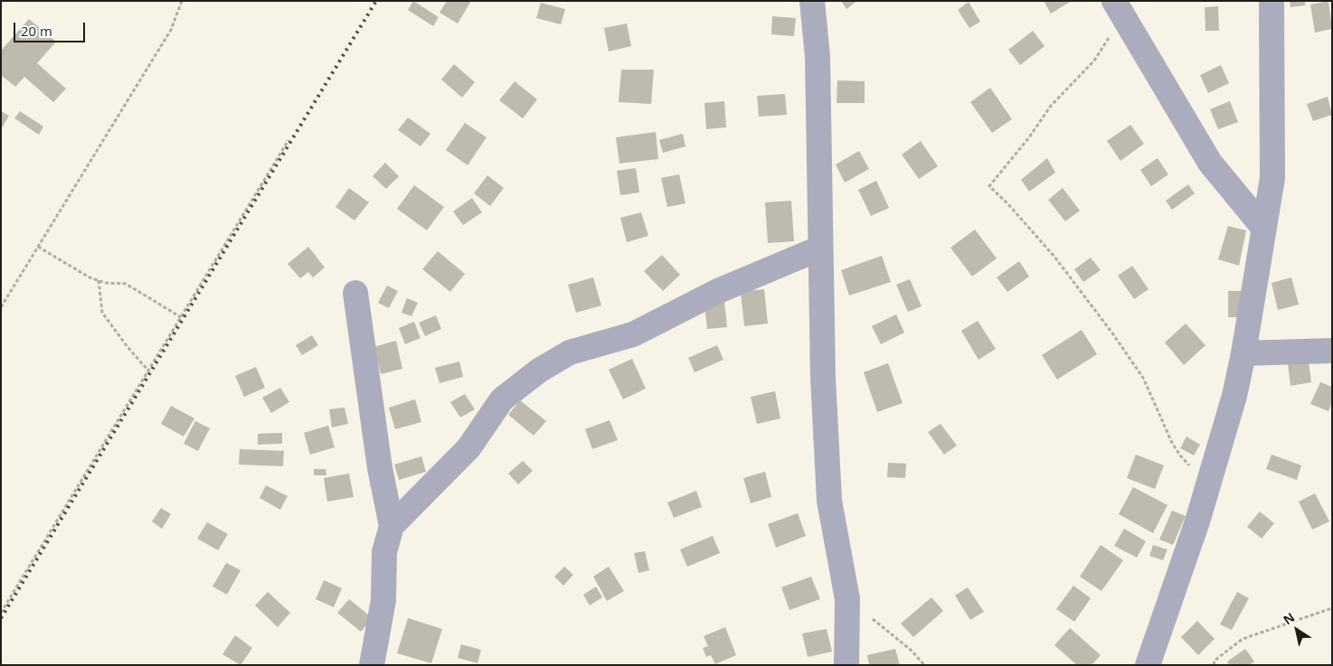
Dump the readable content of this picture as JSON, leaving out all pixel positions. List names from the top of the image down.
{
  "scale_bar": "20 m",
  "north": "top left"
}
